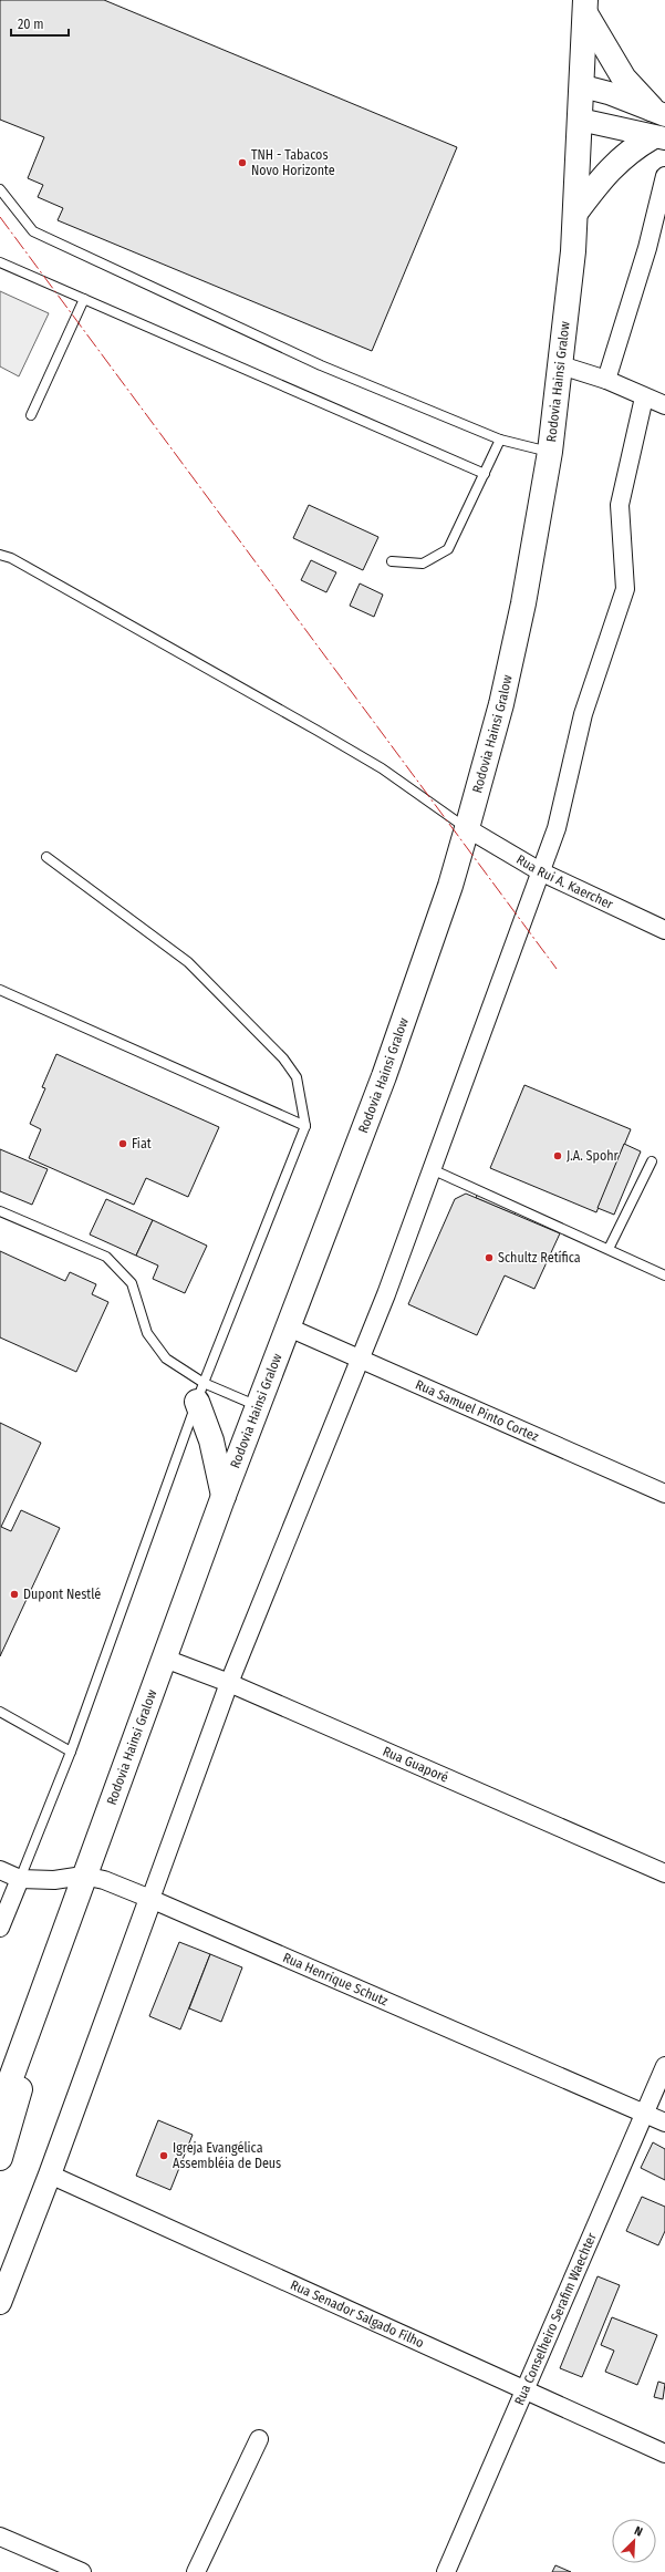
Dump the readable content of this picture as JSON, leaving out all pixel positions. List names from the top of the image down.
{
  "streets": {
    "main road": ["Rodovia Hainsi Gralow"],
    "street": [
      "Rua Rui A. Kaercher",
      "Rua Samuel Pinto Cortez",
      "Rua Guaporé",
      "Rua Henrique Schutz",
      "Rua Senador Salgado Filho",
      "Rua Conselheiro Serafim Waechter"
    ]
  },
  "crossings": [
    ["Rodovia Hainsi Gralow", "Rua Rui A. Kaercher"],
    ["Rodovia Hainsi Gralow", "Rua Samuel Pinto Cortez"],
    ["Rodovia Hainsi Gralow", "Rua Guaporé"],
    ["Rodovia Hainsi Gralow", "Rua Henrique Schutz"],
    ["Rua Henrique Schutz", "Rua Conselheiro Serafim Waechter"],
    ["Rua Senador Salgado Filho", "Rua Conselheiro Serafim Waechter"]
  ],
  "places": [
    "TNH - Tabacos Novo Horizonte",
    "Fiat",
    "J.A. Spohr",
    "Schultz Retífica",
    "Dupont Nestlé",
    "Igreja Evangélica Assembléia de Deus"
  ],
  "scale_bar": "20 m",
  "north": "top right"
}
